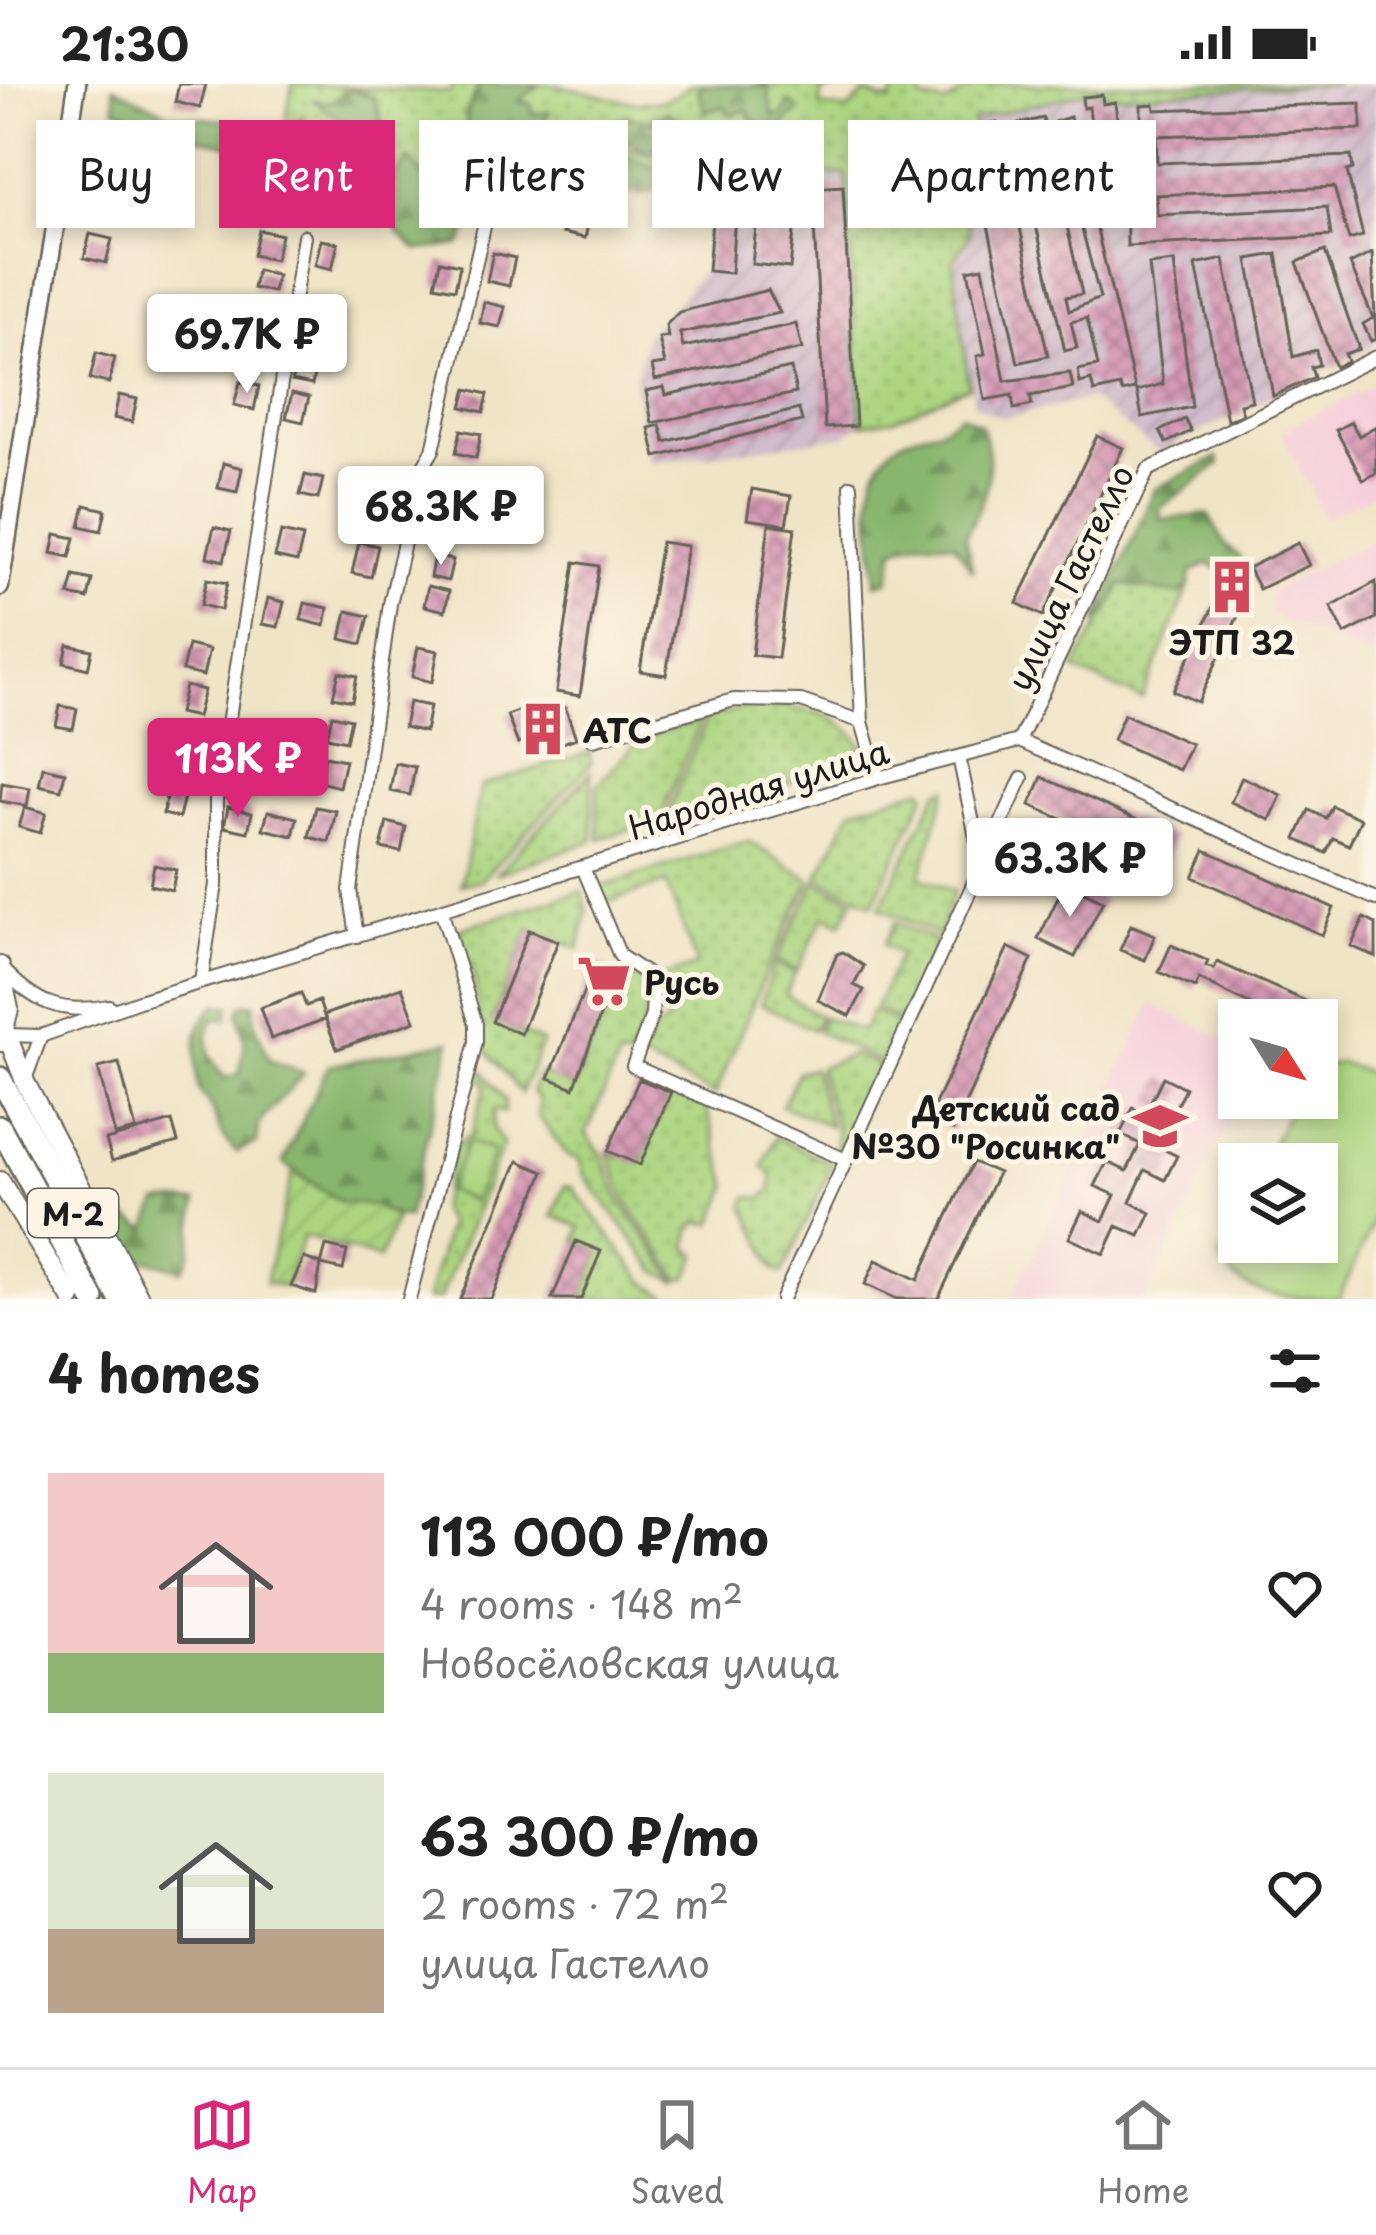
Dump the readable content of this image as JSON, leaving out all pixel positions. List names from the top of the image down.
{
  "streets": {
    "main road": ["М-2"],
    "street": ["улица Гастелло", "Народная улица"]
  },
  "crossings": [
    ["улица Гастелло", "Народная улица"]
  ],
  "places": {
    "building": ["ЭТП 32", "АТС"],
    "supermarket": ["Русь"],
    "school or university": ["Детский сад №30 \"Росинка\""]
  },
  "north": "bottom right",
  "page": {
    "status": "21:30",
    "chip": [
      "Buy",
      "Rent",
      "Filters",
      "New",
      "Apartment"
    ],
    "price": [
      "69.7K ₽",
      "68.3K ₽",
      "113K ₽",
      "63.3K ₽"
    ],
    "heading": "4 homes",
    "list": [
      {
        "name": "113 000 ₽/mo",
        "note": "4 rooms · 148 m² · Новосёловская улица"
      },
      {
        "name": "63 300 ₽/mo",
        "note": "2 rooms · 72 m² · улица Гастелло"
      }
    ],
    "tabs": ["Map", "Saved", "Home"]
  }
}
